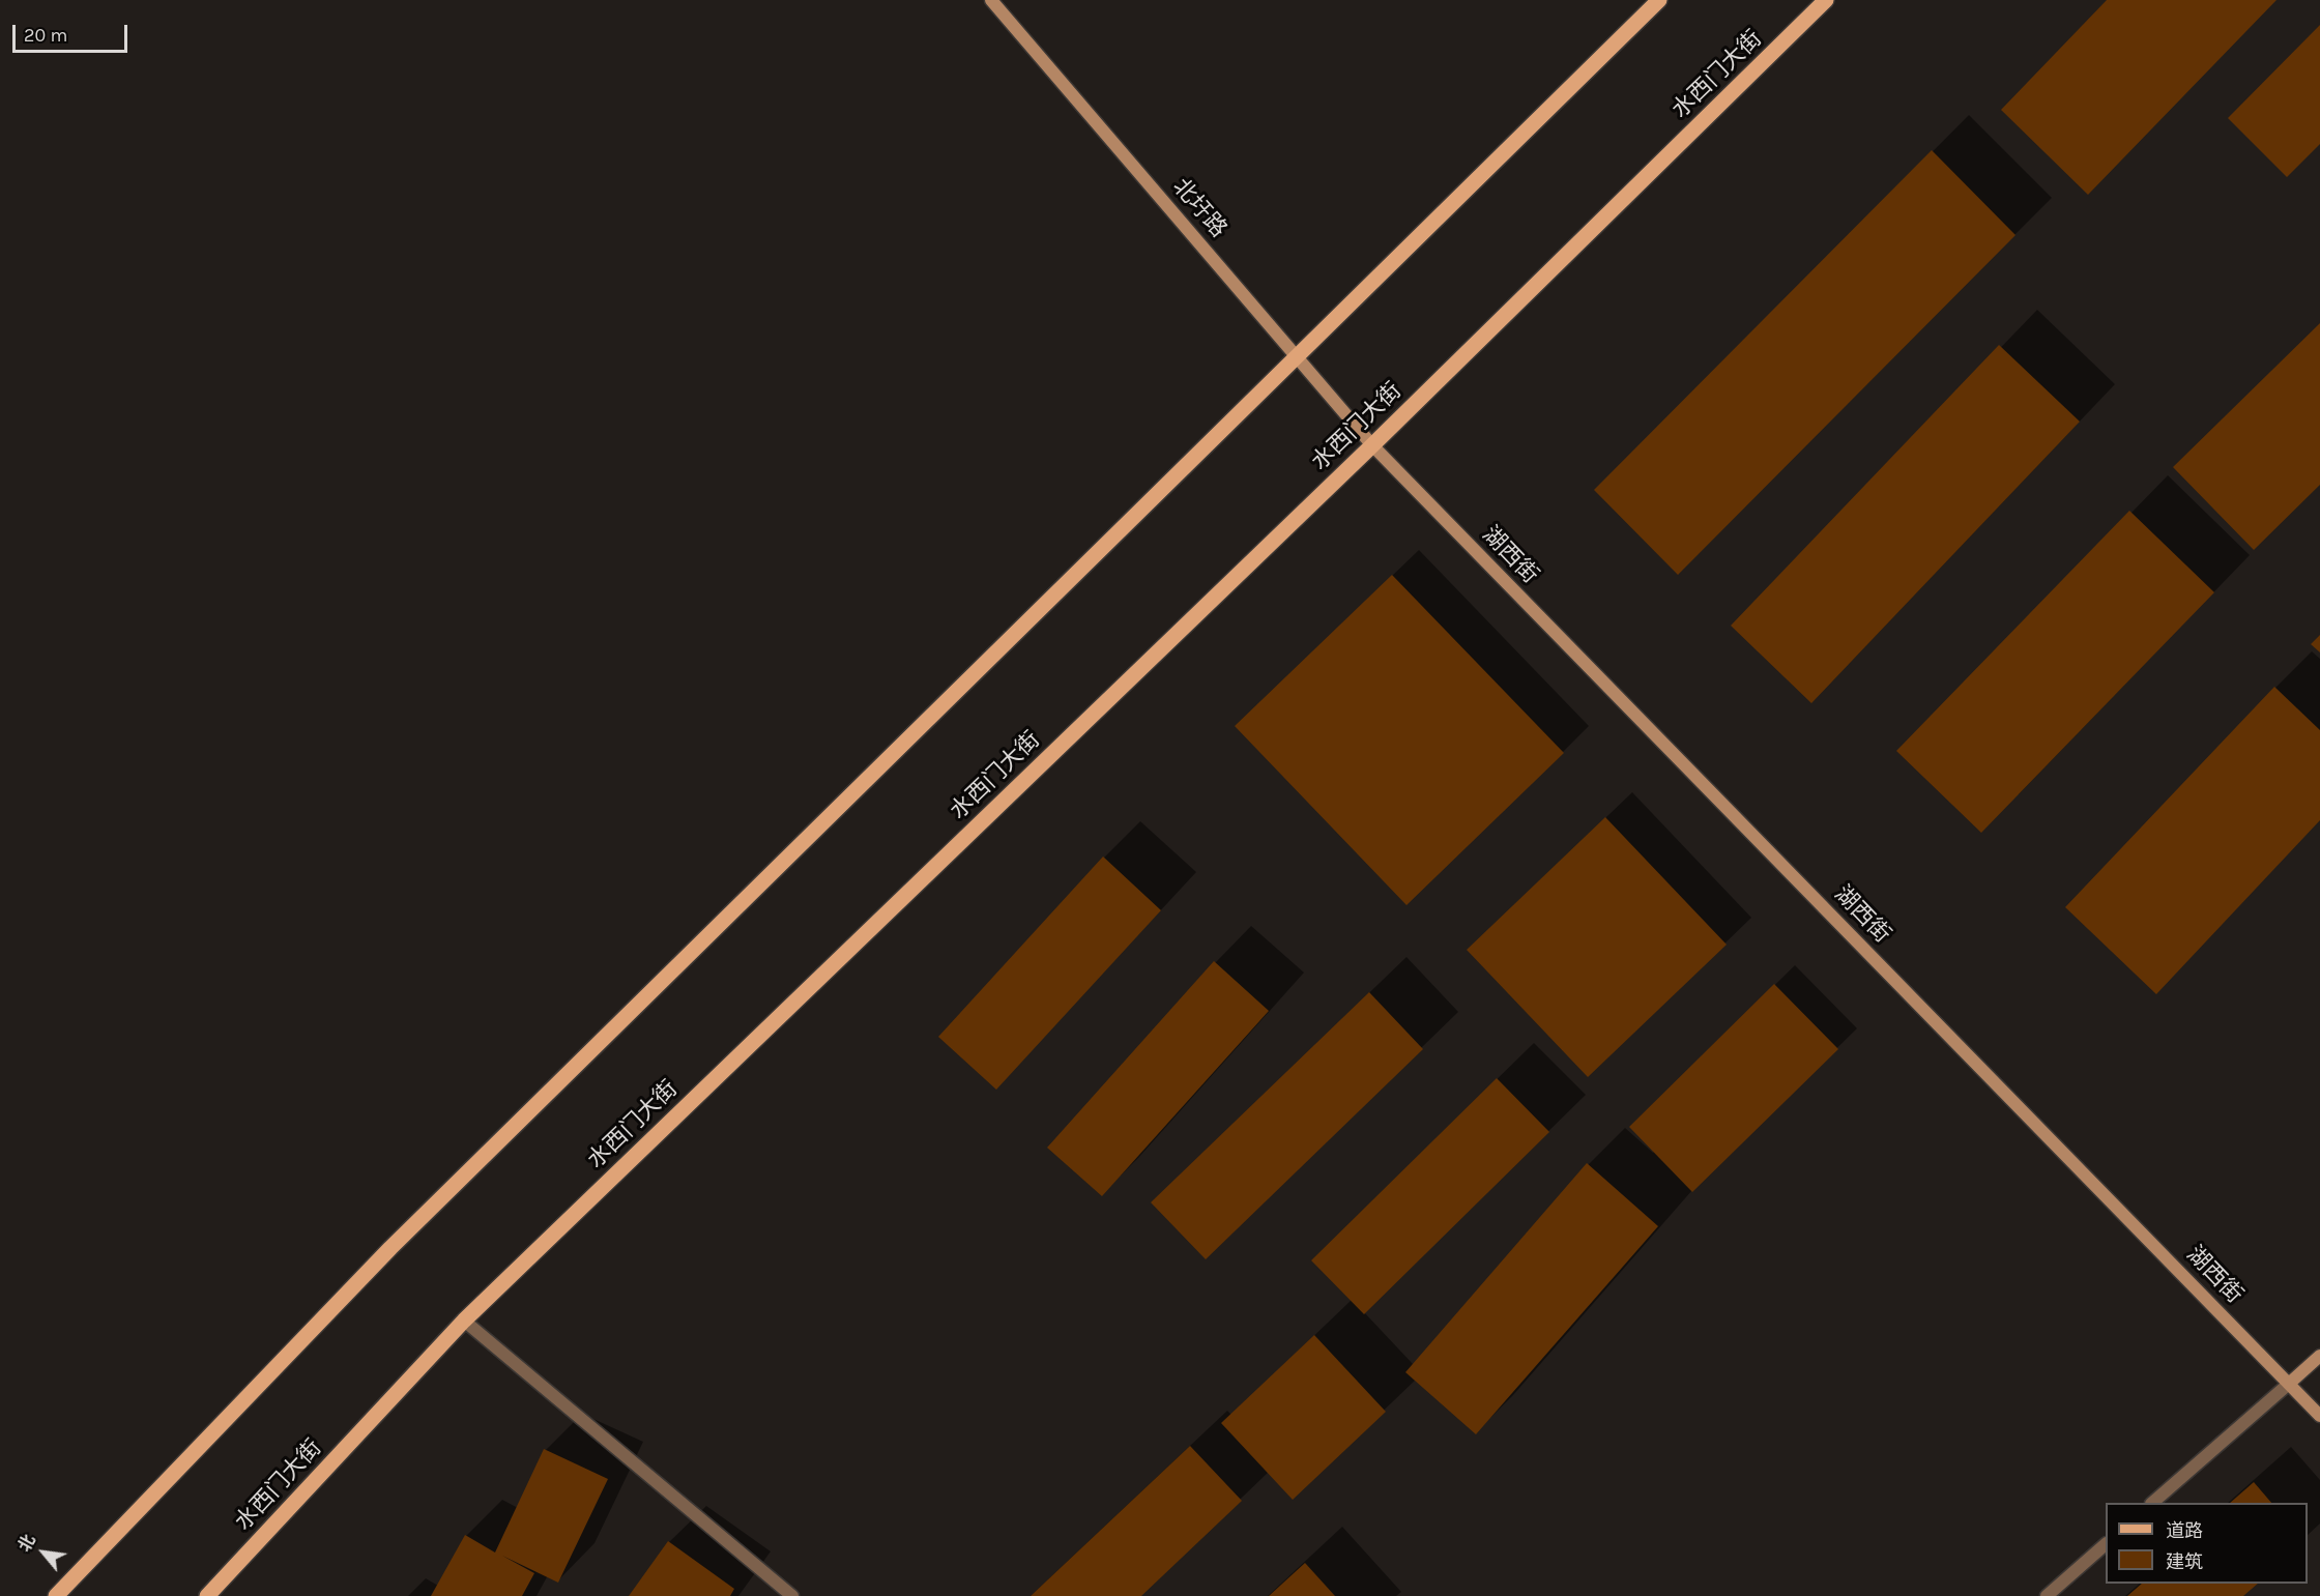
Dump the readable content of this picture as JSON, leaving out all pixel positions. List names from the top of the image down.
{
  "streets": {
    "main road": ["水西门大街"],
    "street": ["北圩路", "湖西街"]
  },
  "crossings": [
    ["水西门大街", "北圩路"],
    ["水西门大街", "湖西街"],
    ["北圩路", "湖西街"]
  ],
  "legend": ["道路", "建筑"],
  "scale_bar": "20 m",
  "north": "top left"
}
